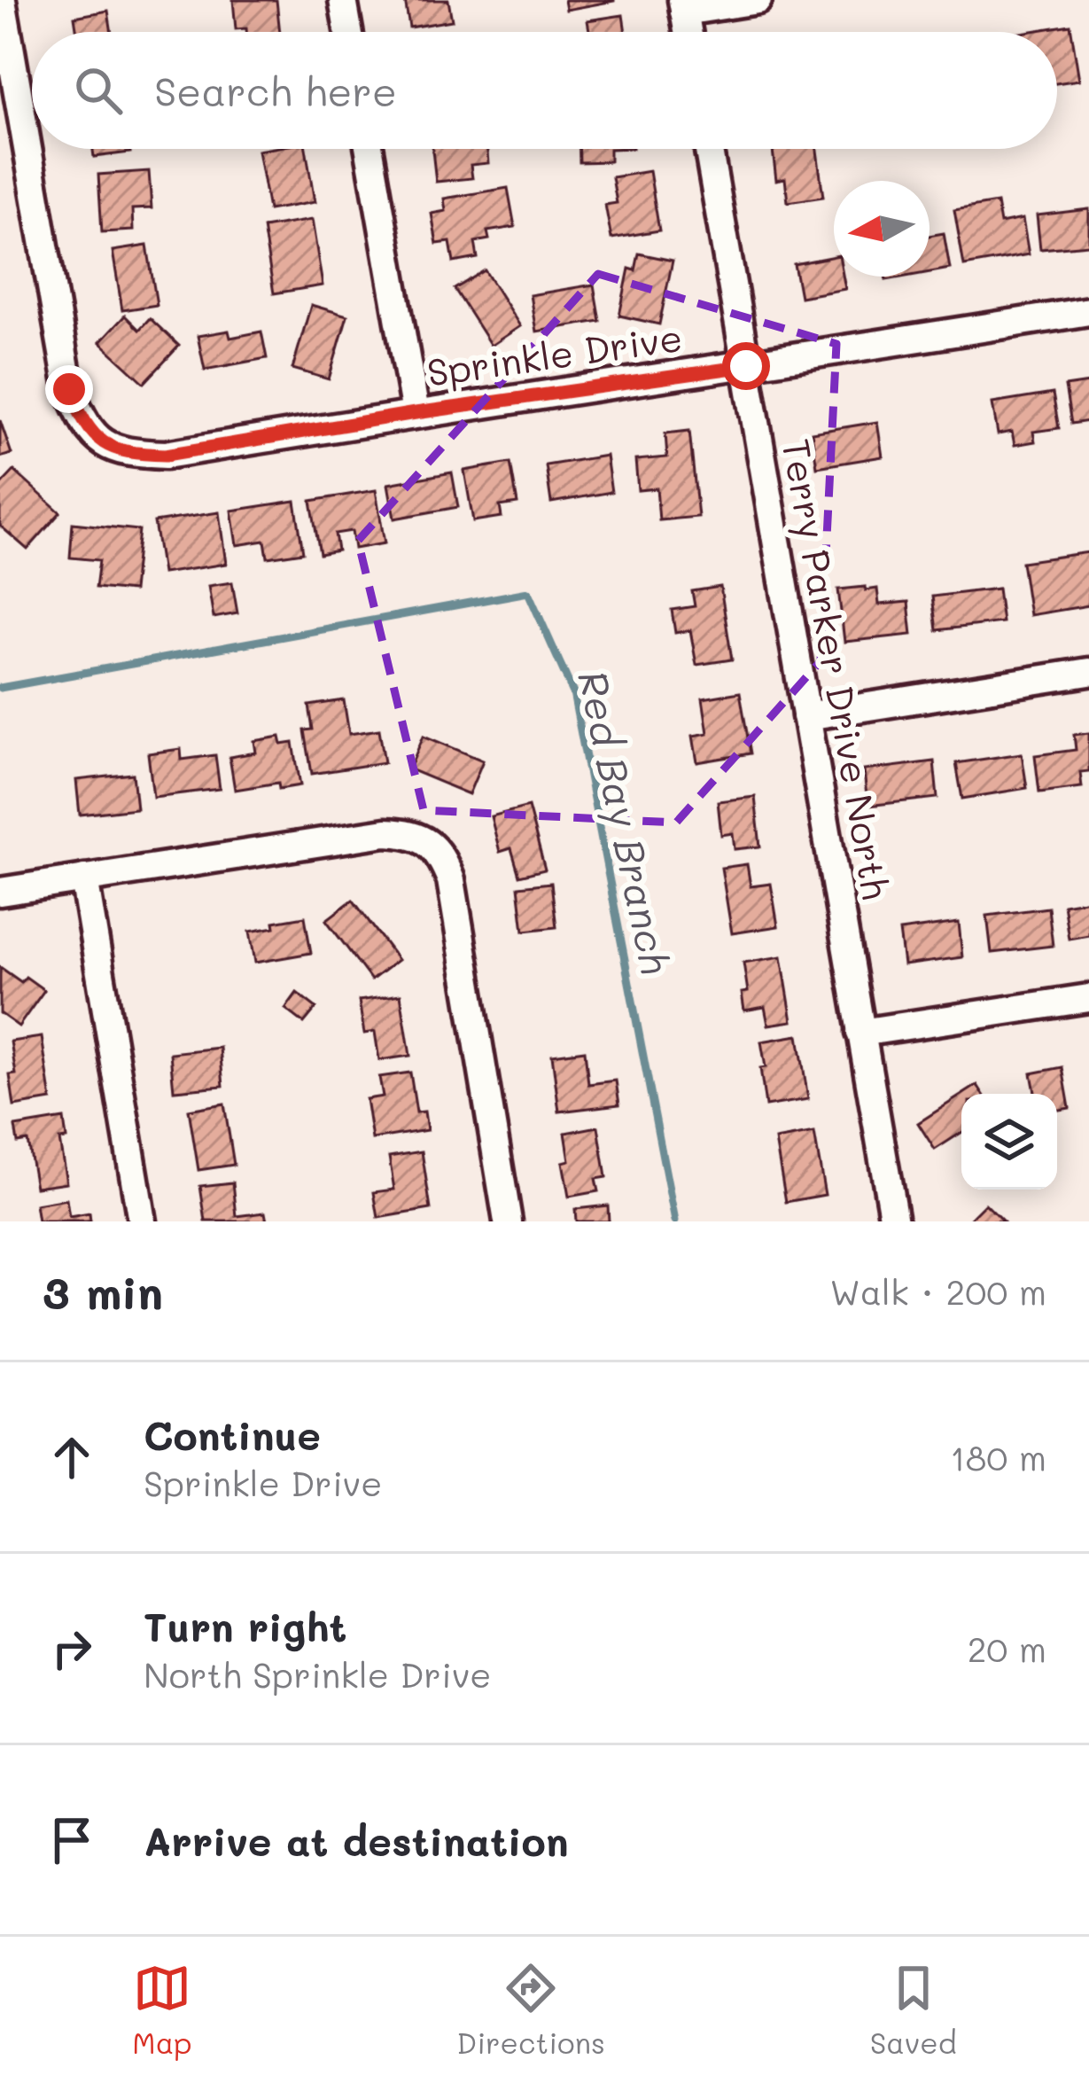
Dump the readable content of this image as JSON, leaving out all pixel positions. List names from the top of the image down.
{
  "streets": {
    "street": ["Sprinkle Drive", "Terry Parker Drive North"]
  },
  "crossings": [
    ["Sprinkle Drive", "Terry Parker Drive North"]
  ],
  "water": ["Red Bay Branch"],
  "north": "left",
  "page": {
    "search": "Search here",
    "heading": ["3 min", "Walk · 200 m"],
    "list": [
      ["Continue", "Sprinkle Drive", "180 m"],
      ["Turn right", "North Sprinkle Drive", "20 m"],
      "Arrive at destination"
    ],
    "nav": ["Map", "Directions", "Saved"]
  }
}
